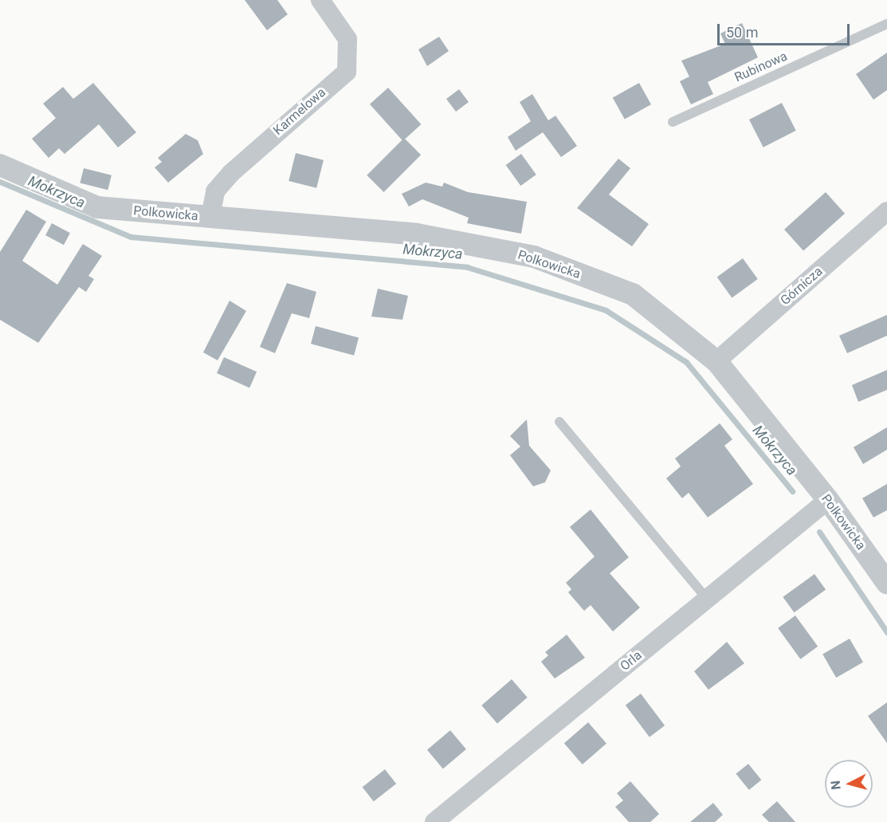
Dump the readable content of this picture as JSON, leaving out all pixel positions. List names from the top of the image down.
{
  "streets": {
    "street": [
      "Karmelowa",
      "Polkowicka",
      "Górnicza",
      "Orla"
    ],
    "lane": ["Rubinowa"]
  },
  "crossings": [
    ["Karmelowa", "Polkowicka"],
    ["Polkowicka", "Górnicza"],
    ["Polkowicka", "Orla"]
  ],
  "water": ["Mokrzyca"],
  "scale_bar": "50 m",
  "north": "left"
}
